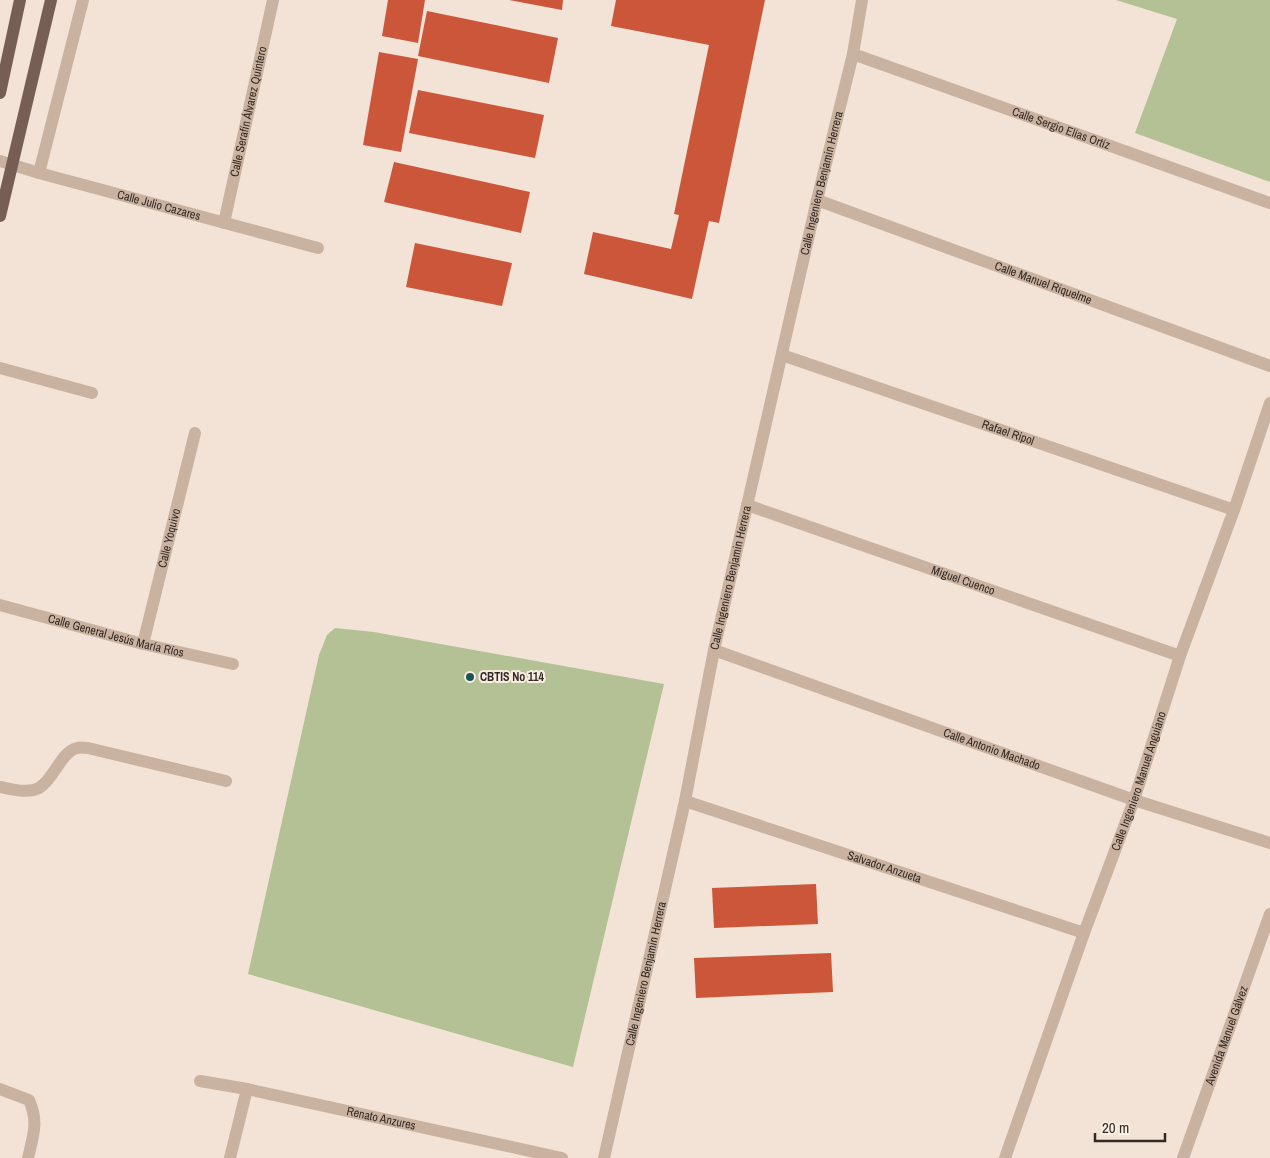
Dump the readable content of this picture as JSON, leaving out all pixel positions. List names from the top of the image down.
{
  "streets": {
    "street": [
      "Calle Serafín Álvarez Quintero",
      "Calle Sergio Elías Ortíz",
      "Calle Ingeniero Benjamin Herrera",
      "Calle Julio Cazares",
      "Calle Manuel Riquelme",
      "Rafael Ripol",
      "Calle Yoquivo",
      "Miguel Cuenco",
      "Calle General Jesús María Ríos",
      "Calle Antonio Machado",
      "Calle Ingeniero Manuel Anguiano",
      "Salvador Anzueta",
      "Avenida Manuel Gálvez",
      "Renato Anzures"
    ]
  },
  "crossings": [
    ["Calle Serafín Álvarez Quintero", "Calle Julio Cazares"],
    ["Calle Sergio Elías Ortíz", "Calle Ingeniero Benjamin Herrera"],
    ["Calle Ingeniero Benjamin Herrera", "Calle Manuel Riquelme"],
    ["Calle Ingeniero Benjamin Herrera", "Rafael Ripol"],
    ["Calle Ingeniero Benjamin Herrera", "Miguel Cuenco"],
    ["Calle Ingeniero Benjamin Herrera", "Calle Antonio Machado"],
    ["Calle Ingeniero Benjamin Herrera", "Salvador Anzueta"],
    ["Rafael Ripol", "Calle Ingeniero Manuel Anguiano"],
    ["Calle Yoquivo", "Calle General Jesús María Ríos"],
    ["Miguel Cuenco", "Calle Ingeniero Manuel Anguiano"],
    ["Calle Antonio Machado", "Calle Ingeniero Manuel Anguiano"],
    ["Calle Ingeniero Manuel Anguiano", "Salvador Anzueta"]
  ],
  "places": ["CBTIS No 114"],
  "scale_bar": "20 m"
}
